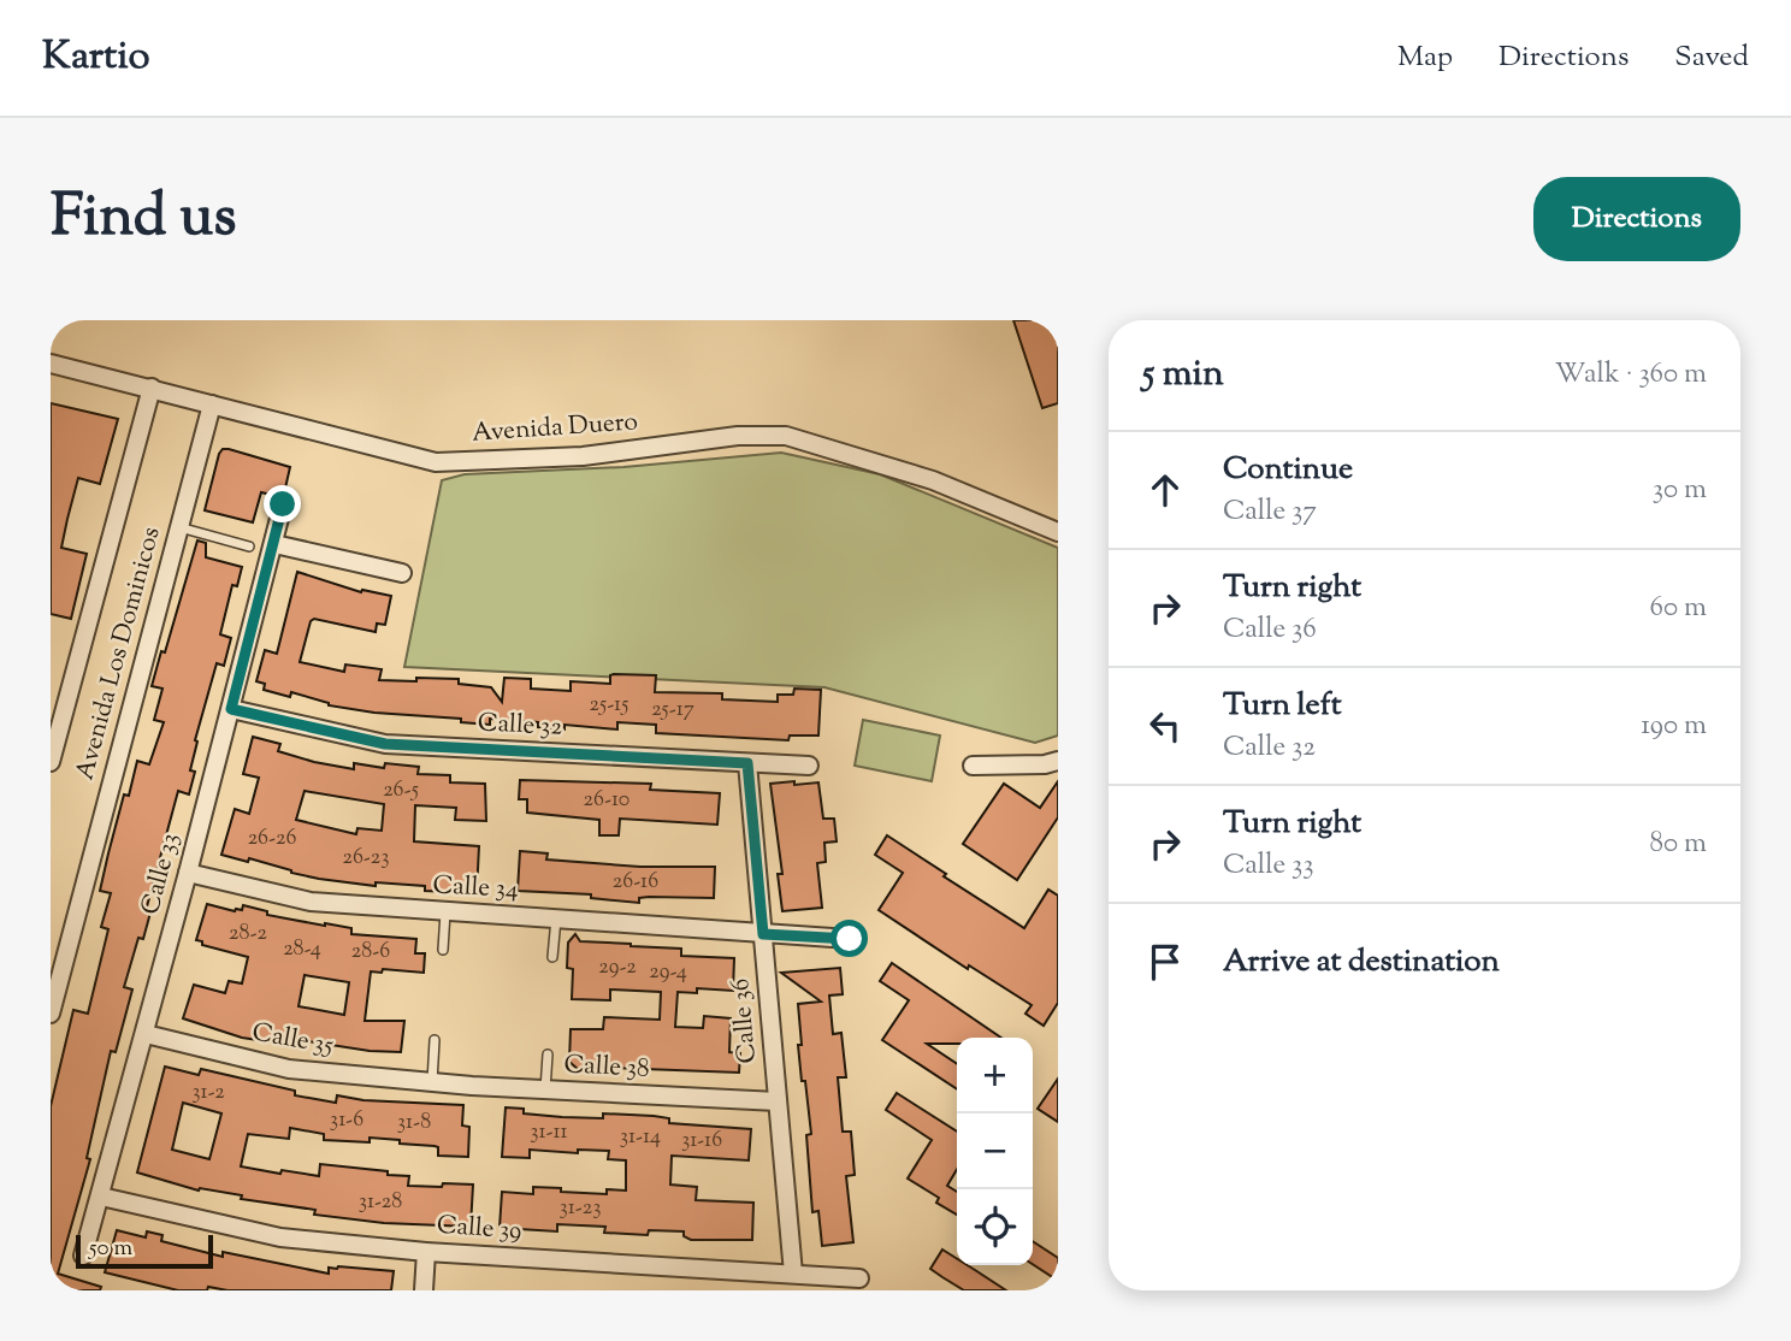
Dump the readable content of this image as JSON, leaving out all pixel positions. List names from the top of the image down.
{
  "streets": {
    "street": [
      "Avenida Duero",
      "Avenida Los Dominicos",
      "Calle 32",
      "Calle 33",
      "Calle 34",
      "Calle 36",
      "Calle 35",
      "Calle 38",
      "Calle 39"
    ]
  },
  "crossings": [
    ["Avenida Duero", "Avenida Los Dominicos"],
    ["Calle 32", "Calle 33"],
    ["Calle 32", "Calle 36"],
    ["Calle 33", "Calle 34"],
    ["Calle 33", "Calle 35"],
    ["Calle 33", "Calle 39"],
    ["Calle 34", "Calle 36"],
    ["Calle 36", "Calle 38"],
    ["Calle 36", "Calle 39"],
    ["Calle 35", "Calle 38"]
  ],
  "house_numbers": [
    "25-15",
    "25-17",
    "26-5",
    "26-10",
    "26-26",
    "26-23",
    "26-16",
    "28-2",
    "28-4",
    "28-6",
    "29-2",
    "29-4",
    "31-2",
    "31-6",
    "31-8",
    "31-11",
    "31-14",
    "31-16",
    "31-28",
    "31-23"
  ],
  "scale_bar": "50 m",
  "page": {
    "header": "Kartio",
    "nav": ["Map", "Directions", "Saved"],
    "title": "Find us",
    "buttons": "Directions",
    "heading": ["5 min", "Walk · 360 m"],
    "list": [
      ["Continue", "Calle 37", "30 m"],
      ["Turn right", "Calle 36", "60 m"],
      ["Turn left", "Calle 32", "190 m"],
      ["Turn right", "Calle 33", "80 m"],
      "Arrive at destination"
    ],
    "map_buttons": ["+", "−"],
    "scale": "50 m"
  }
}
